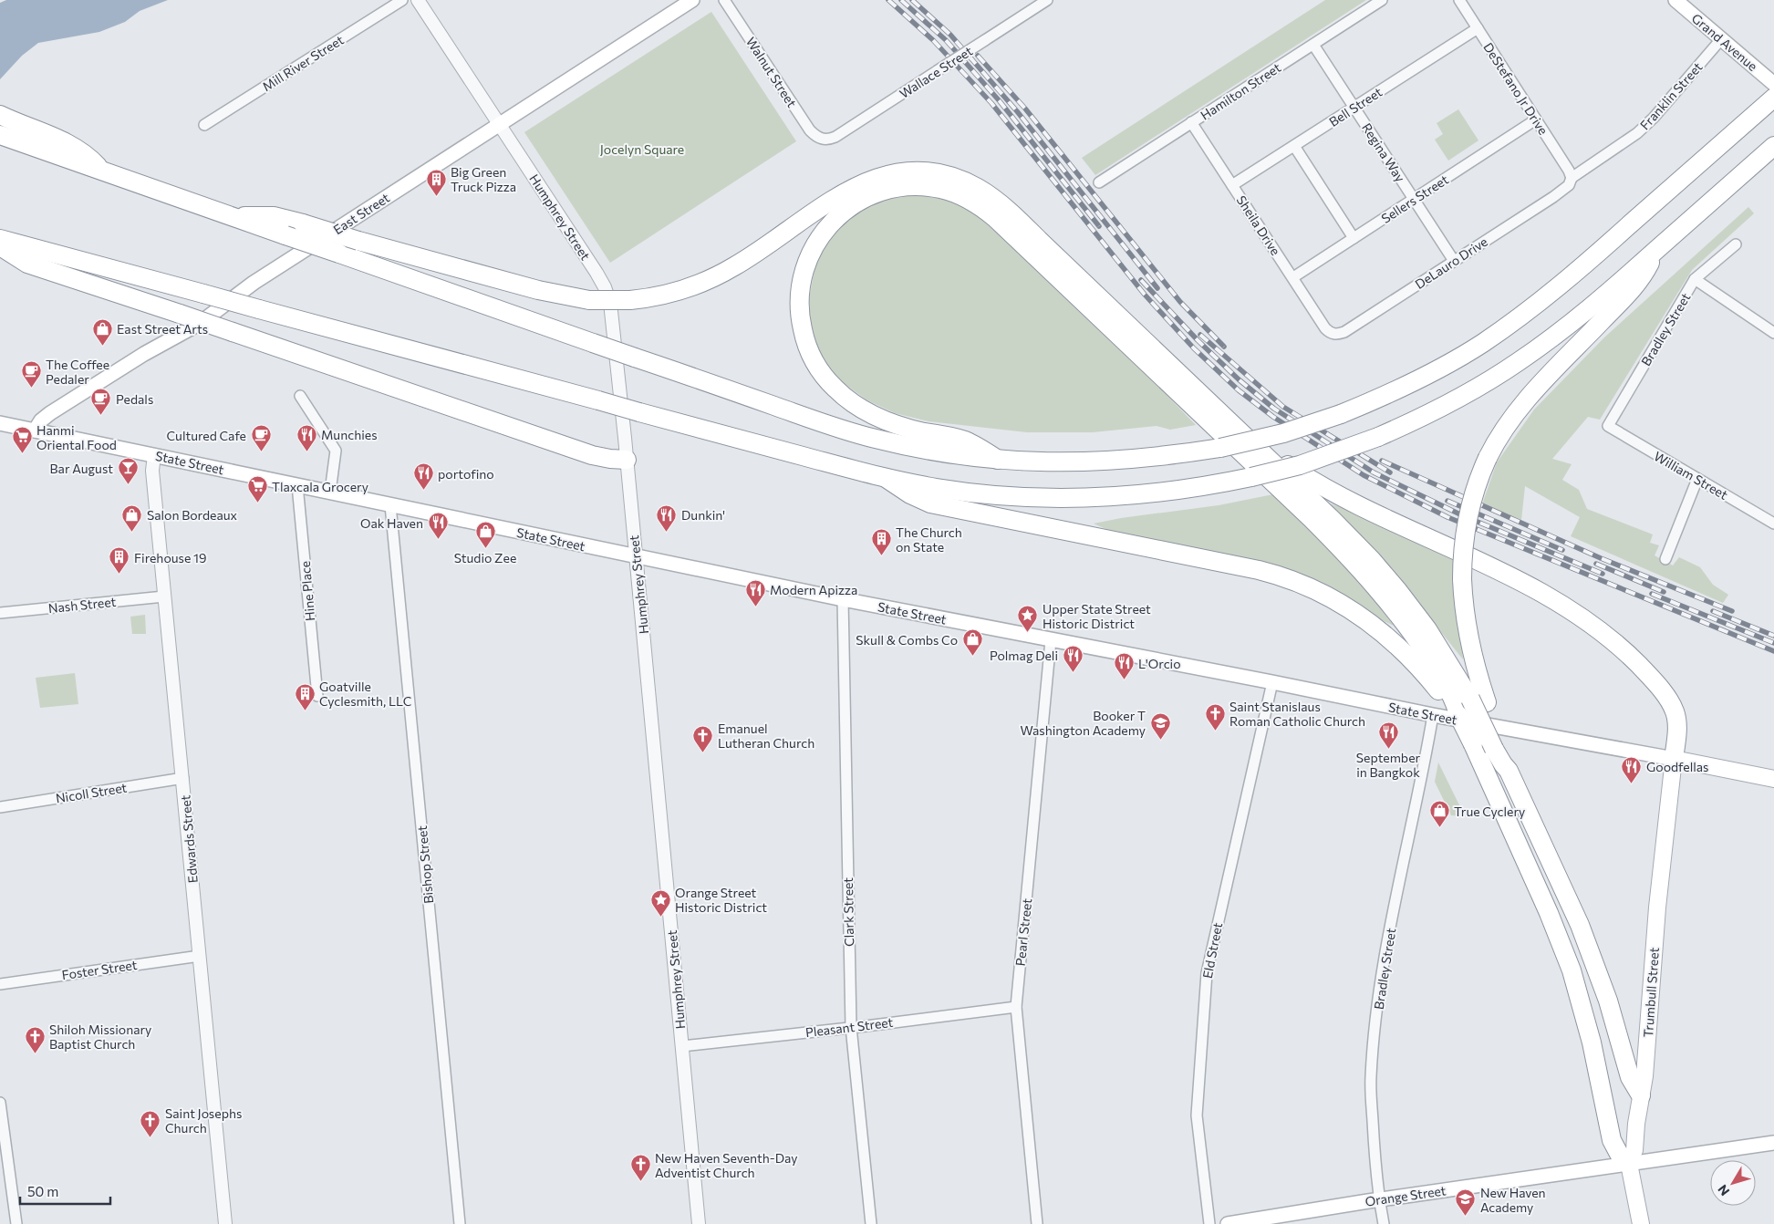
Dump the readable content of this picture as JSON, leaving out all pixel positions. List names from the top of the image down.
{
  "streets": {
    "main road": [
      "Grand Avenue",
      "East Street",
      "State Street",
      "Trumbull Street",
      "Orange Street"
    ],
    "street": [
      "Mill River Street",
      "Walnut Street",
      "Wallace Street",
      "DeStefano Jr Drive",
      "Hamilton Street",
      "Franklin Street",
      "Bell Street",
      "Regina Way",
      "Sellers Street",
      "Humphrey Street",
      "Sheila Drive",
      "DeLauro Drive",
      "Bradley Street",
      "William Street",
      "Hine Place",
      "Nash Street",
      "Nicoll Street",
      "Edwards Street",
      "Bishop Street",
      "Clark Street",
      "Pearl Street",
      "Eld Street",
      "Foster Street",
      "Pleasant Street"
    ]
  },
  "crossings": [
    ["Grand Avenue", "Franklin Street"],
    ["Walnut Street", "Wallace Street"],
    ["DeStefano Jr Drive", "Franklin Street"],
    ["DeStefano Jr Drive", "Bell Street"],
    ["DeStefano Jr Drive", "Sellers Street"],
    ["DeStefano Jr Drive", "DeLauro Drive"],
    ["Hamilton Street", "Regina Way"],
    ["Hamilton Street", "Sheila Drive"],
    ["Franklin Street", "DeLauro Drive"],
    ["Bell Street", "Regina Way"],
    ["Bell Street", "Sheila Drive"],
    ["Regina Way", "Sellers Street"],
    ["Regina Way", "DeLauro Drive"],
    ["Sellers Street", "Sheila Drive"],
    ["East Street", "Humphrey Street"],
    ["East Street", "State Street"],
    ["Humphrey Street", "State Street"],
    ["Humphrey Street", "Pleasant Street"],
    ["Sheila Drive", "DeLauro Drive"],
    ["Bradley Street", "State Street"],
    ["Bradley Street", "William Street"],
    ["Bradley Street", "Orange Street"],
    ["State Street", "Hine Place"],
    ["State Street", "Edwards Street"],
    ["State Street", "Bishop Street"],
    ["State Street", "Clark Street"],
    ["State Street", "Pearl Street"],
    ["State Street", "Eld Street"],
    ["State Street", "Trumbull Street"],
    ["Nash Street", "Edwards Street"],
    ["Nicoll Street", "Edwards Street"],
    ["Edwards Street", "Foster Street"],
    ["Clark Street", "Pleasant Street"],
    ["Pearl Street", "Pleasant Street"],
    ["Trumbull Street", "Orange Street"]
  ],
  "parks": ["Jocelyn Square"],
  "places": {
    "building": [
      "Big Green Truck Pizza",
      "The Church on State",
      "Firehouse 19",
      "Goatville Cyclesmith, LLC"
    ],
    "shop": [
      "East Street Arts",
      "Salon Bordeaux",
      "Studio Zee",
      "Skull & Combs Co",
      "True Cyclery"
    ],
    "cafe": ["The Coffee Pedaler", "Pedals", "Cultured Cafe"],
    "restaurant": [
      "Munchies",
      "portofino",
      "Dunkin'",
      "Oak Haven",
      "Modern Apizza",
      "Polmag Deli",
      "L'Orcio",
      "September in Bangkok",
      "Goodfellas"
    ],
    "supermarket": ["Hanmi Oriental Food", "Tlaxcala Grocery"],
    "bar": ["Bar August"],
    "place": ["Upper State Street Historic District", "Orange Street Historic District"],
    "church": [
      "Saint Stanislaus Roman Catholic Church",
      "Emanuel Lutheran Church",
      "Shiloh Missionary Baptist Church",
      "Saint Josephs Church",
      "New Haven Seventh-Day Adventist Church"
    ],
    "school or university": ["Booker T Washington Academy", "New Haven Academy"]
  },
  "scale_bar": "50 m",
  "north": "bottom left"
}
